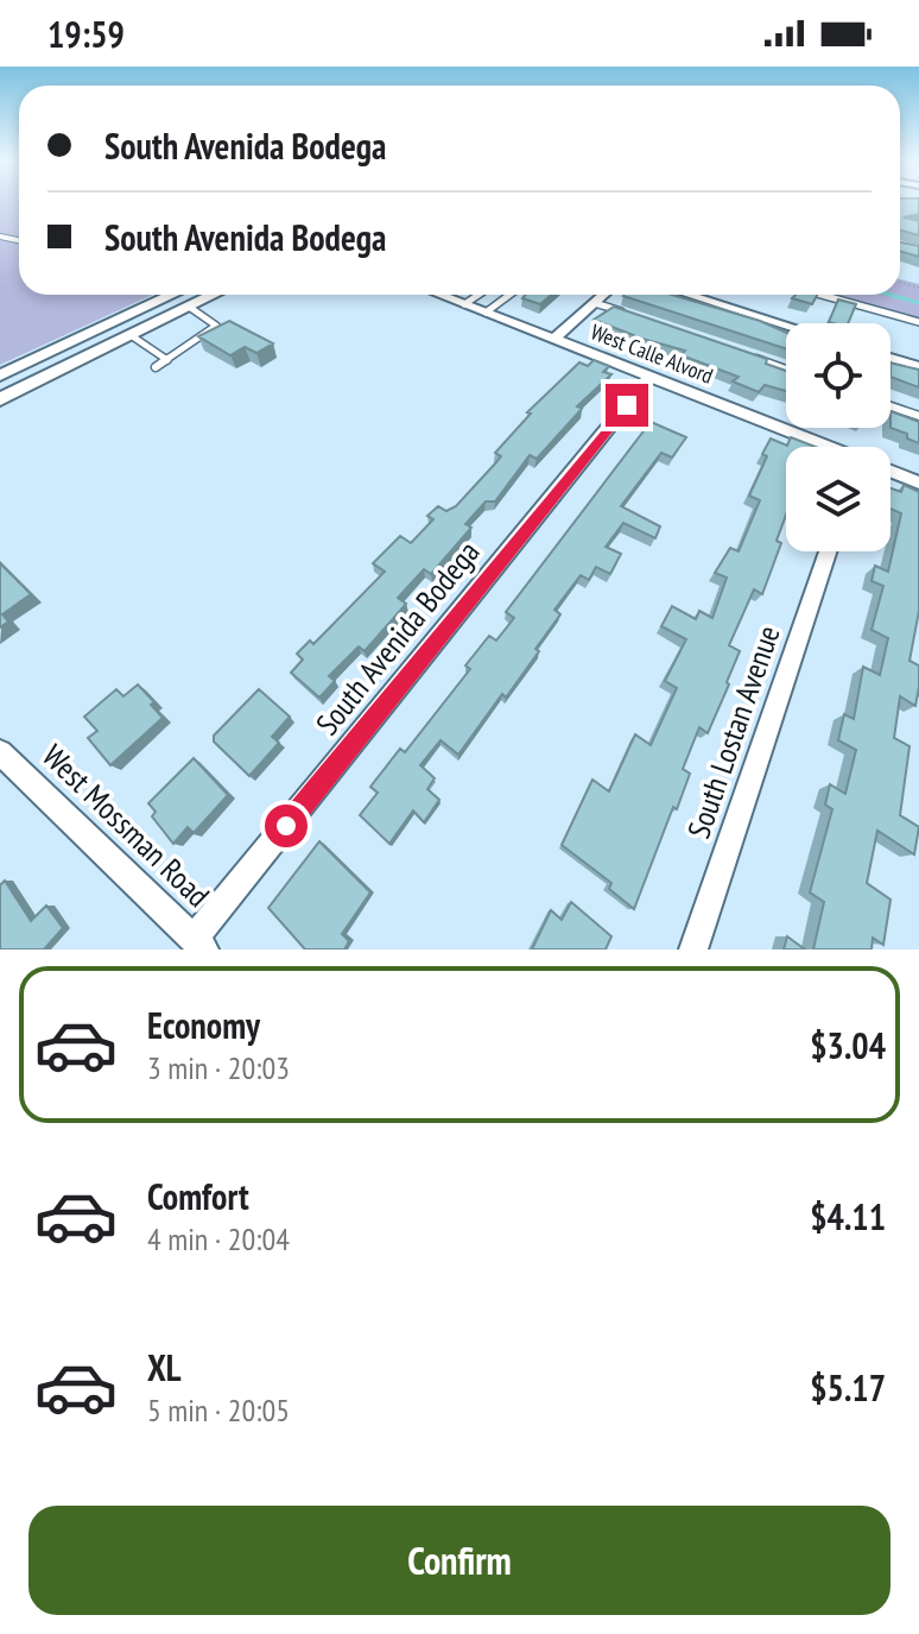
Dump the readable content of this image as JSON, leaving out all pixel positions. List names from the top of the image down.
{
  "streets": {
    "street": [
      "West Calle Alvord",
      "South Avenida Bodega",
      "South Lostan Avenue",
      "West Mossman Road"
    ]
  },
  "crossings": [
    ["West Calle Alvord", "South Avenida Bodega"],
    ["South Avenida Bodega", "West Mossman Road"]
  ],
  "page": {
    "status": "19:59",
    "banner": ["South Avenida Bodega", "South Avenida Bodega"],
    "list": [
      {
        "name": "Economy",
        "note": "3 min · 20:03",
        "value": "$3.04"
      },
      {
        "name": "Comfort",
        "note": "4 min · 20:04",
        "value": "$4.11"
      },
      {
        "name": "XL",
        "note": "5 min · 20:05",
        "value": "$5.17"
      }
    ],
    "buttons": "Confirm"
  }
}
